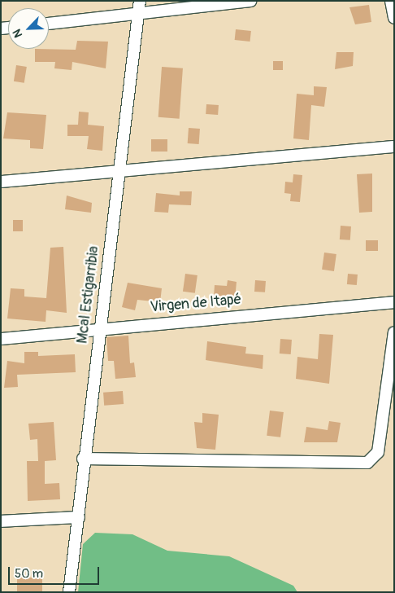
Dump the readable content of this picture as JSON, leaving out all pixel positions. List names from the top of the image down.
{
  "streets": {
    "street": ["Mcal Estigarribia", "Virgen de Itapé"]
  },
  "crossings": [
    ["Mcal Estigarribia", "Virgen de Itapé"]
  ],
  "scale_bar": "50 m",
  "north": "bottom left"
}
